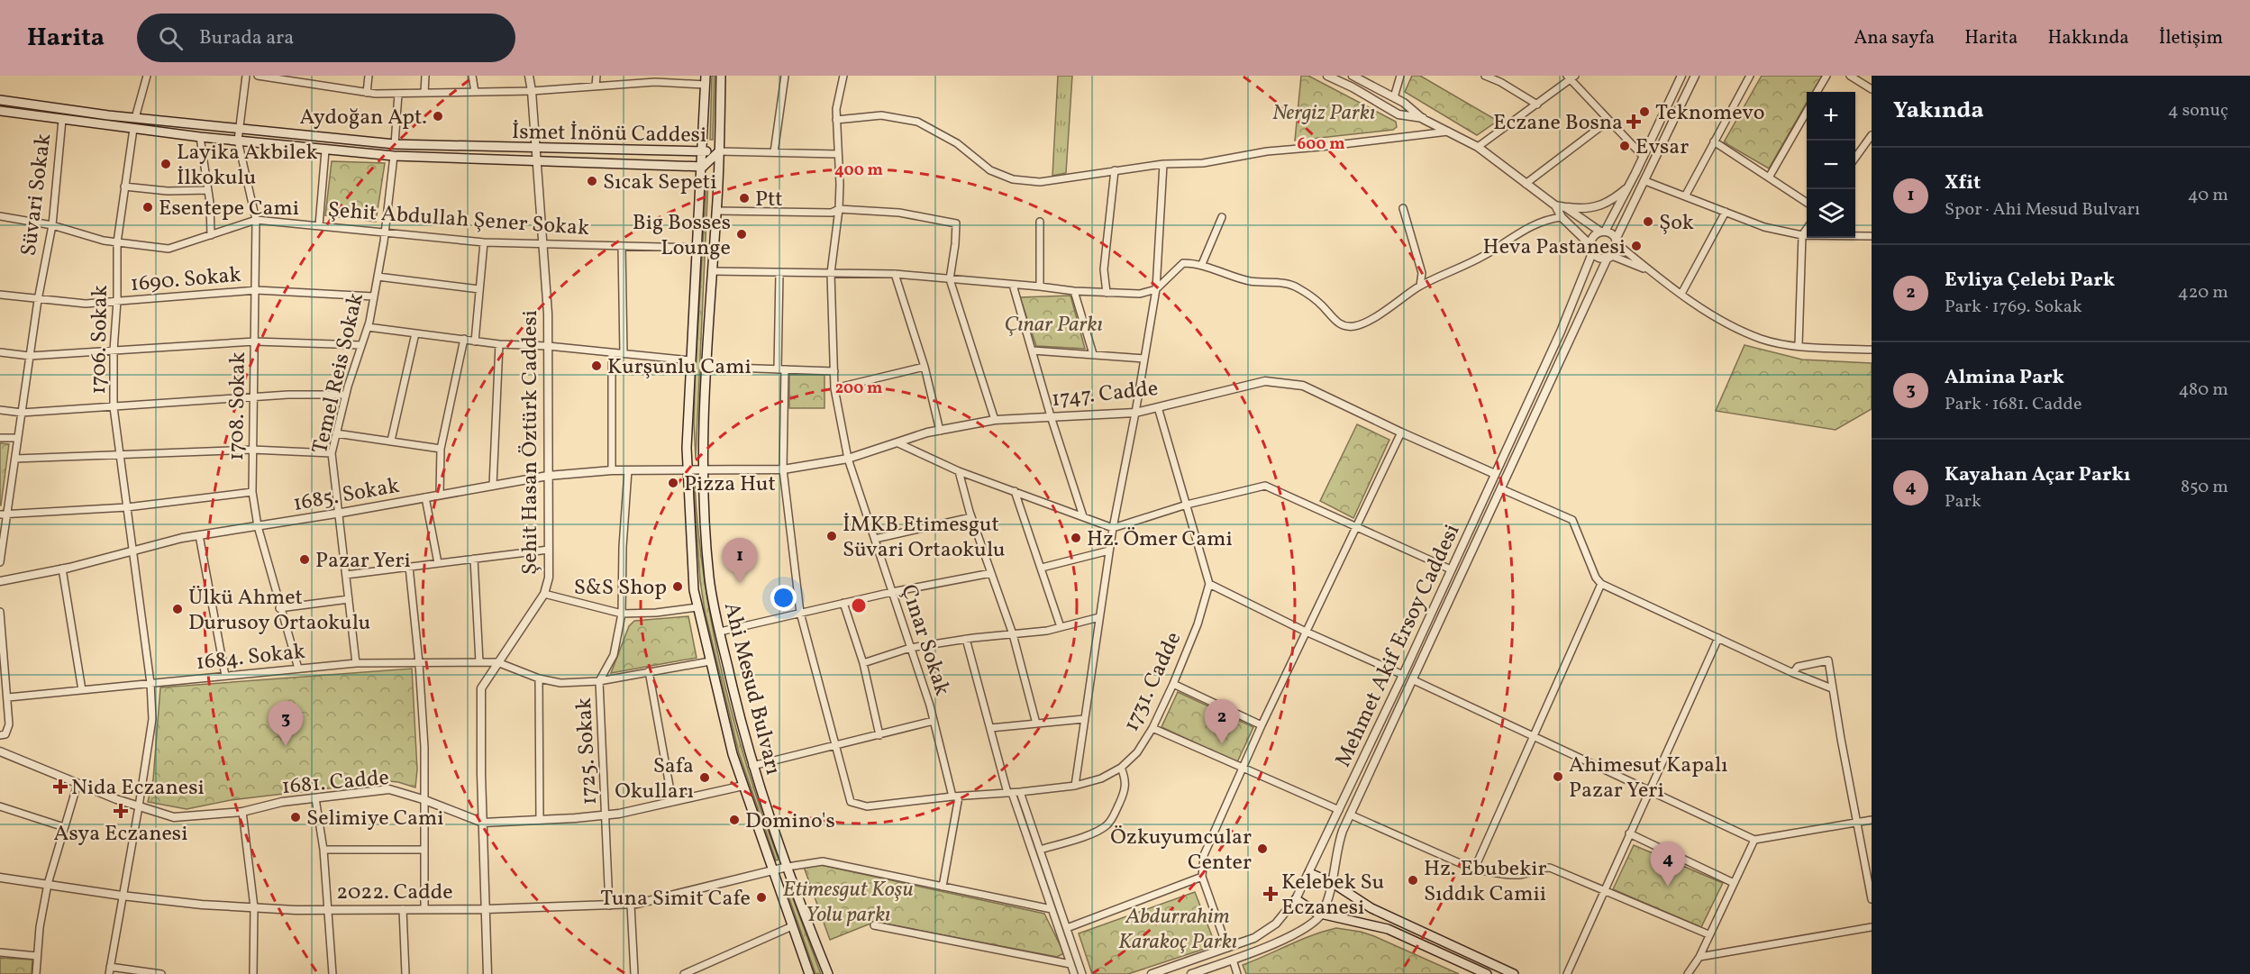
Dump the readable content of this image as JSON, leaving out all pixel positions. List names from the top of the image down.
{
  "streets": {
    "main road": ["İsmet İnönü Caddesi", "Ahi Mesud Bulvarı"],
    "street": [
      "Süvari Sokak",
      "Şehit Abdullah Şener Sokak",
      "1690. Sokak",
      "1706. Sokak",
      "Temel Reis Sokak",
      "1747. Cadde",
      "1708. Sokak",
      "Şehit Hasan Öztürk Caddesi",
      "1685. Sokak",
      "Çınar Sokak",
      "Mehmet Akif Ersoy Caddesi",
      "1684. Sokak",
      "1731. Cadde",
      "1725. Sokak",
      "1681. Cadde",
      "2022. Cadde"
    ]
  },
  "crossings": [
    ["İsmet İnönü Caddesi", "Süvari Sokak"],
    ["İsmet İnönü Caddesi", "1706. Sokak"],
    ["İsmet İnönü Caddesi", "Temel Reis Sokak"],
    ["İsmet İnönü Caddesi", "1708. Sokak"],
    ["İsmet İnönü Caddesi", "Şehit Hasan Öztürk Caddesi"],
    ["İsmet İnönü Caddesi", "Ahi Mesud Bulvarı"],
    ["Süvari Sokak", "Şehit Abdullah Şener Sokak"],
    ["Süvari Sokak", "1690. Sokak"],
    ["Şehit Abdullah Şener Sokak", "1706. Sokak"],
    ["Şehit Abdullah Şener Sokak", "Temel Reis Sokak"],
    ["Şehit Abdullah Şener Sokak", "1708. Sokak"],
    ["Şehit Abdullah Şener Sokak", "Şehit Hasan Öztürk Caddesi"],
    ["Şehit Abdullah Şener Sokak", "Ahi Mesud Bulvarı"],
    ["1690. Sokak", "1706. Sokak"],
    ["1690. Sokak", "Temel Reis Sokak"],
    ["1690. Sokak", "1708. Sokak"],
    ["1706. Sokak", "1685. Sokak"],
    ["1706. Sokak", "1684. Sokak"],
    ["1706. Sokak", "1681. Cadde"],
    ["1706. Sokak", "2022. Cadde"],
    ["Temel Reis Sokak", "1685. Sokak"],
    ["Temel Reis Sokak", "1684. Sokak"],
    ["1747. Cadde", "1685. Sokak"],
    ["1747. Cadde", "Çınar Sokak"],
    ["1747. Cadde", "Mehmet Akif Ersoy Caddesi"],
    ["1747. Cadde", "Ahi Mesud Bulvarı"],
    ["1708. Sokak", "1685. Sokak"],
    ["1708. Sokak", "1684. Sokak"],
    ["Şehit Hasan Öztürk Caddesi", "1685. Sokak"],
    ["Şehit Hasan Öztürk Caddesi", "1684. Sokak"],
    ["Şehit Hasan Öztürk Caddesi", "1681. Cadde"],
    ["Şehit Hasan Öztürk Caddesi", "2022. Cadde"],
    ["1685. Sokak", "Ahi Mesud Bulvarı"],
    ["1685. Sokak", "1725. Sokak"],
    ["Çınar Sokak", "1731. Cadde"],
    ["Ahi Mesud Bulvarı", "1681. Cadde"],
    ["Ahi Mesud Bulvarı", "2022. Cadde"],
    ["1725. Sokak", "1681. Cadde"],
    ["1725. Sokak", "2022. Cadde"]
  ],
  "parks": [
    "Nergiz Parkı",
    "Çınar Parkı",
    "Etimesgut Koşu Yolu parkı",
    "Abdurrahim Karakoç Parkı"
  ],
  "places": {
    "other": [
      "Teknomevo",
      "Aydoğan Apt.",
      "Evsar",
      "Layika Akbilek İlkokulu",
      "Sıcak Sepeti",
      "Ptt",
      "Esentepe Cami",
      "Şok",
      "Big Bosses Lounge",
      "Heva Pastanesi",
      "Kurşunlu Cami",
      "Pizza Hut",
      "İMKB Etimesgut Süvari Ortaokulu",
      "Hz. Ömer Cami",
      "Pazar Yeri",
      "S&S Shop",
      "Ülkü Ahmet Durusoy Ortaokulu",
      "Ahimesut Kapalı Pazar Yeri",
      "Safa Okulları",
      "Selimiye Cami",
      "Domino's",
      "Özkuyumcular Center",
      "Hz. Ebubekir Sıddık Camii",
      "Tuna Simit Cafe"
    ],
    "health": [
      "Eczane Bosna",
      "Nida Eczanesi",
      "Asya Eczanesi",
      "Kelebek Su Eczanesi"
    ]
  },
  "page": {
    "header": "Harita",
    "search": "Burada ara",
    "nav": [
      "Ana sayfa",
      "Harita",
      "Hakkında",
      "İletişim"
    ],
    "heading": ["Yakında", "4 sonuç"],
    "map_buttons": ["+", "−"],
    "list": [
      {
        "mark": "1",
        "name": "Xfit",
        "note": "Spor · Ahi Mesud Bulvarı",
        "value": "40 m"
      },
      {
        "mark": "2",
        "name": "Evliya Çelebi Park",
        "note": "Park · 1769. Sokak",
        "value": "420 m"
      },
      {
        "mark": "3",
        "name": "Almina Park",
        "note": "Park · 1681. Cadde",
        "value": "480 m"
      },
      {
        "mark": "4",
        "name": "Kayahan Açar Parkı",
        "note": "Park",
        "value": "850 m"
      }
    ],
    "pins": [
      "1",
      "2",
      "3",
      "4"
    ]
  },
  "rings": ["600 m", "400 m", "200 m"]
}
